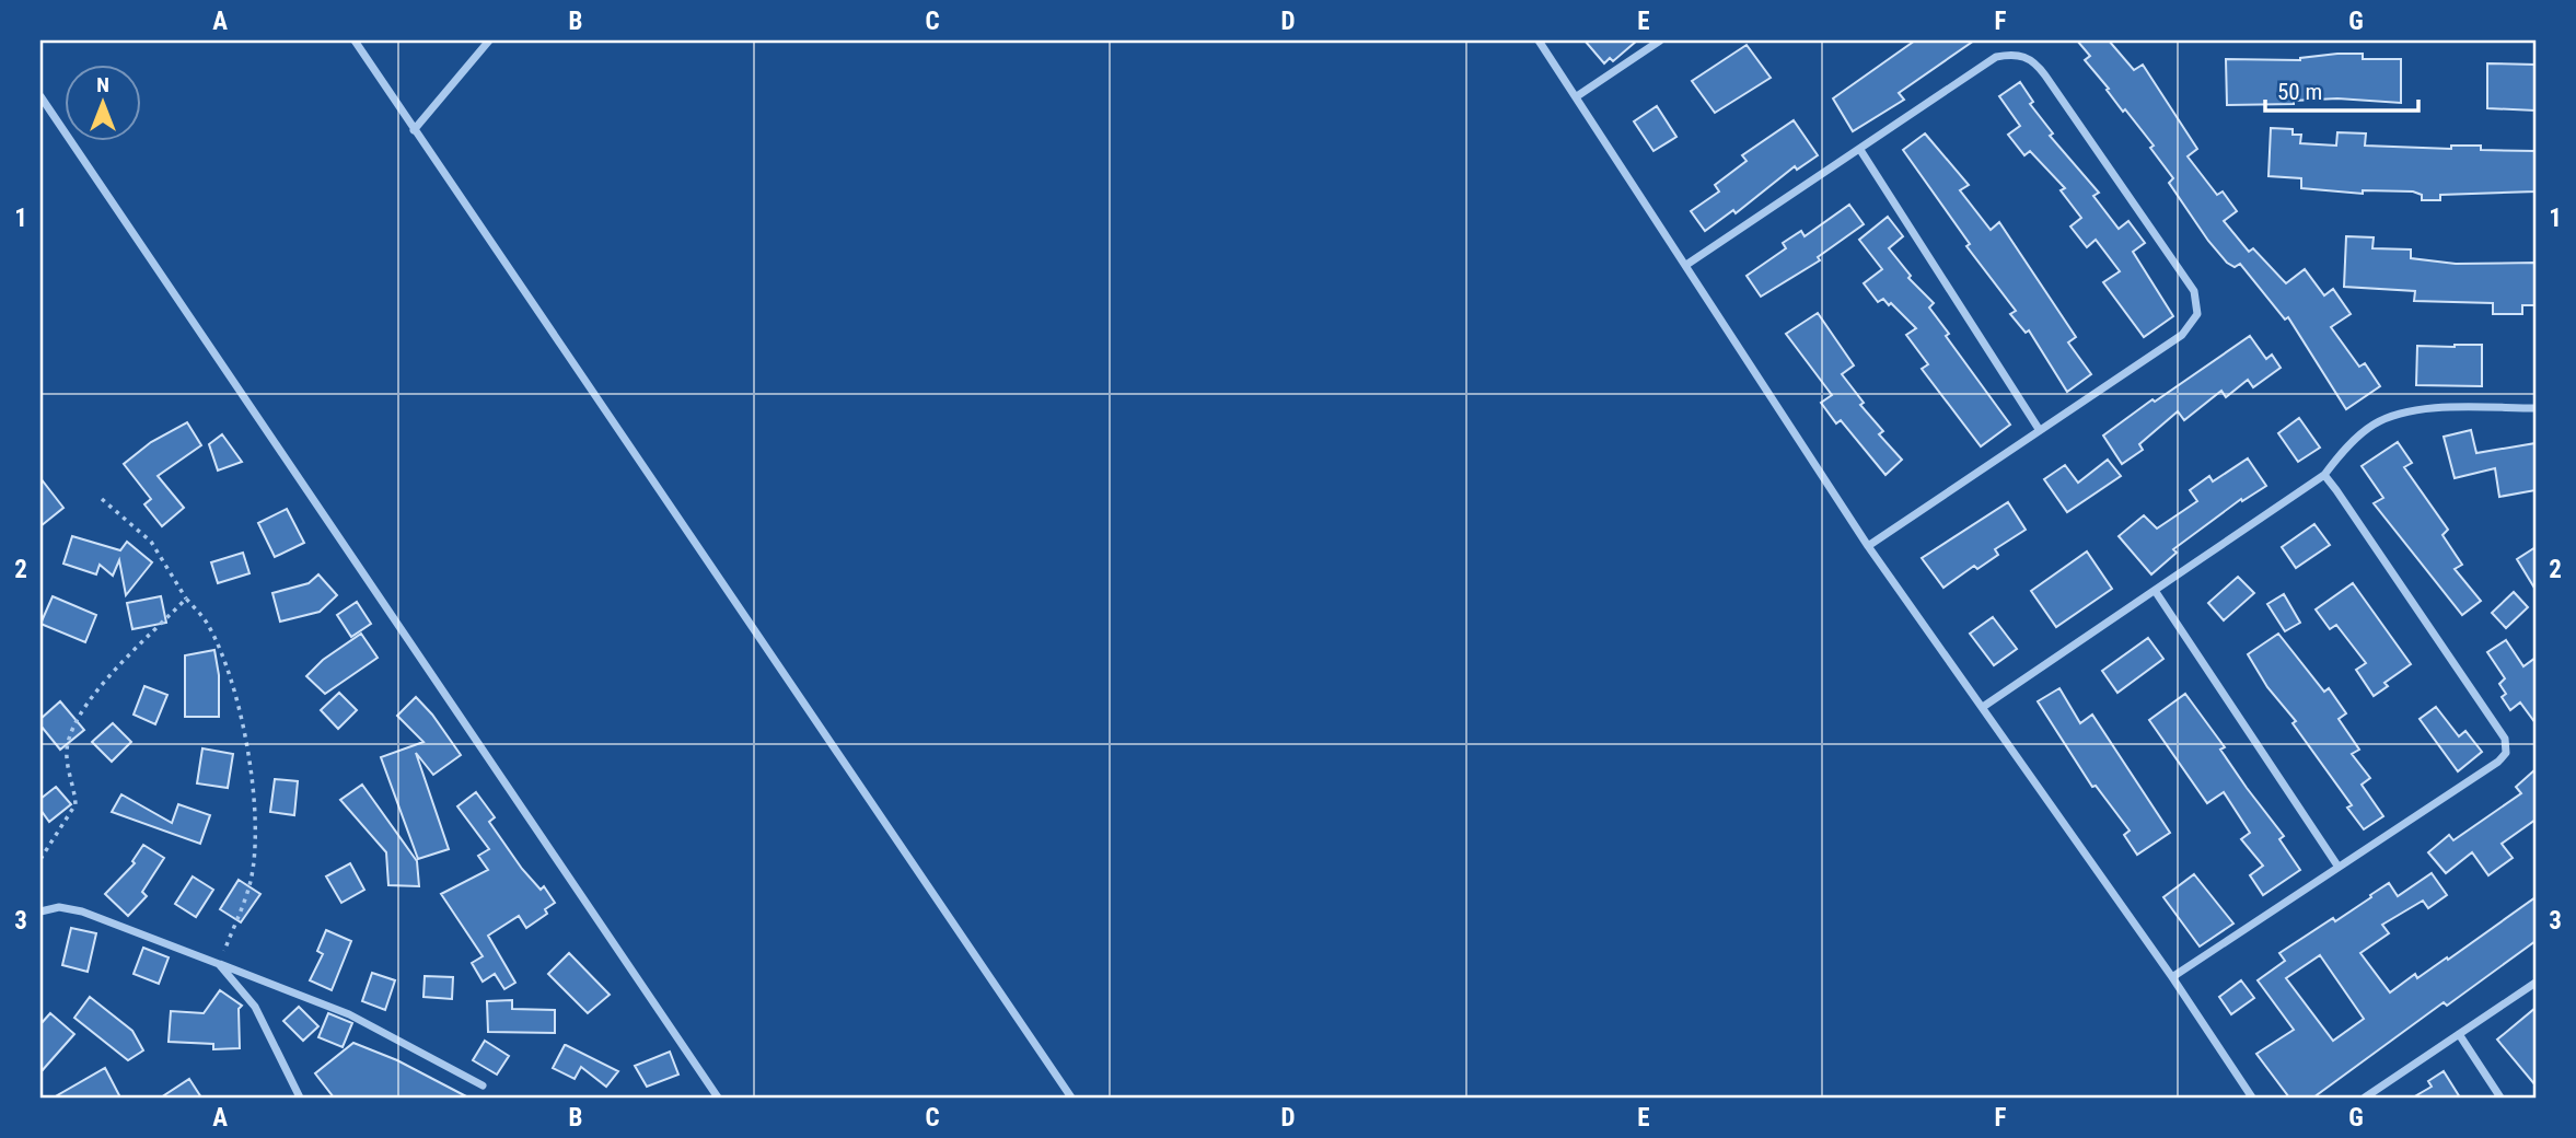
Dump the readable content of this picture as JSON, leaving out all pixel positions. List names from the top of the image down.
{
  "scale_bar": "50 m",
  "north": "top",
  "grid": {
    "columns": [
      "A",
      "B",
      "C",
      "D",
      "E",
      "F",
      "G"
    ],
    "rows": ["1", "2", "3"]
  }
}
